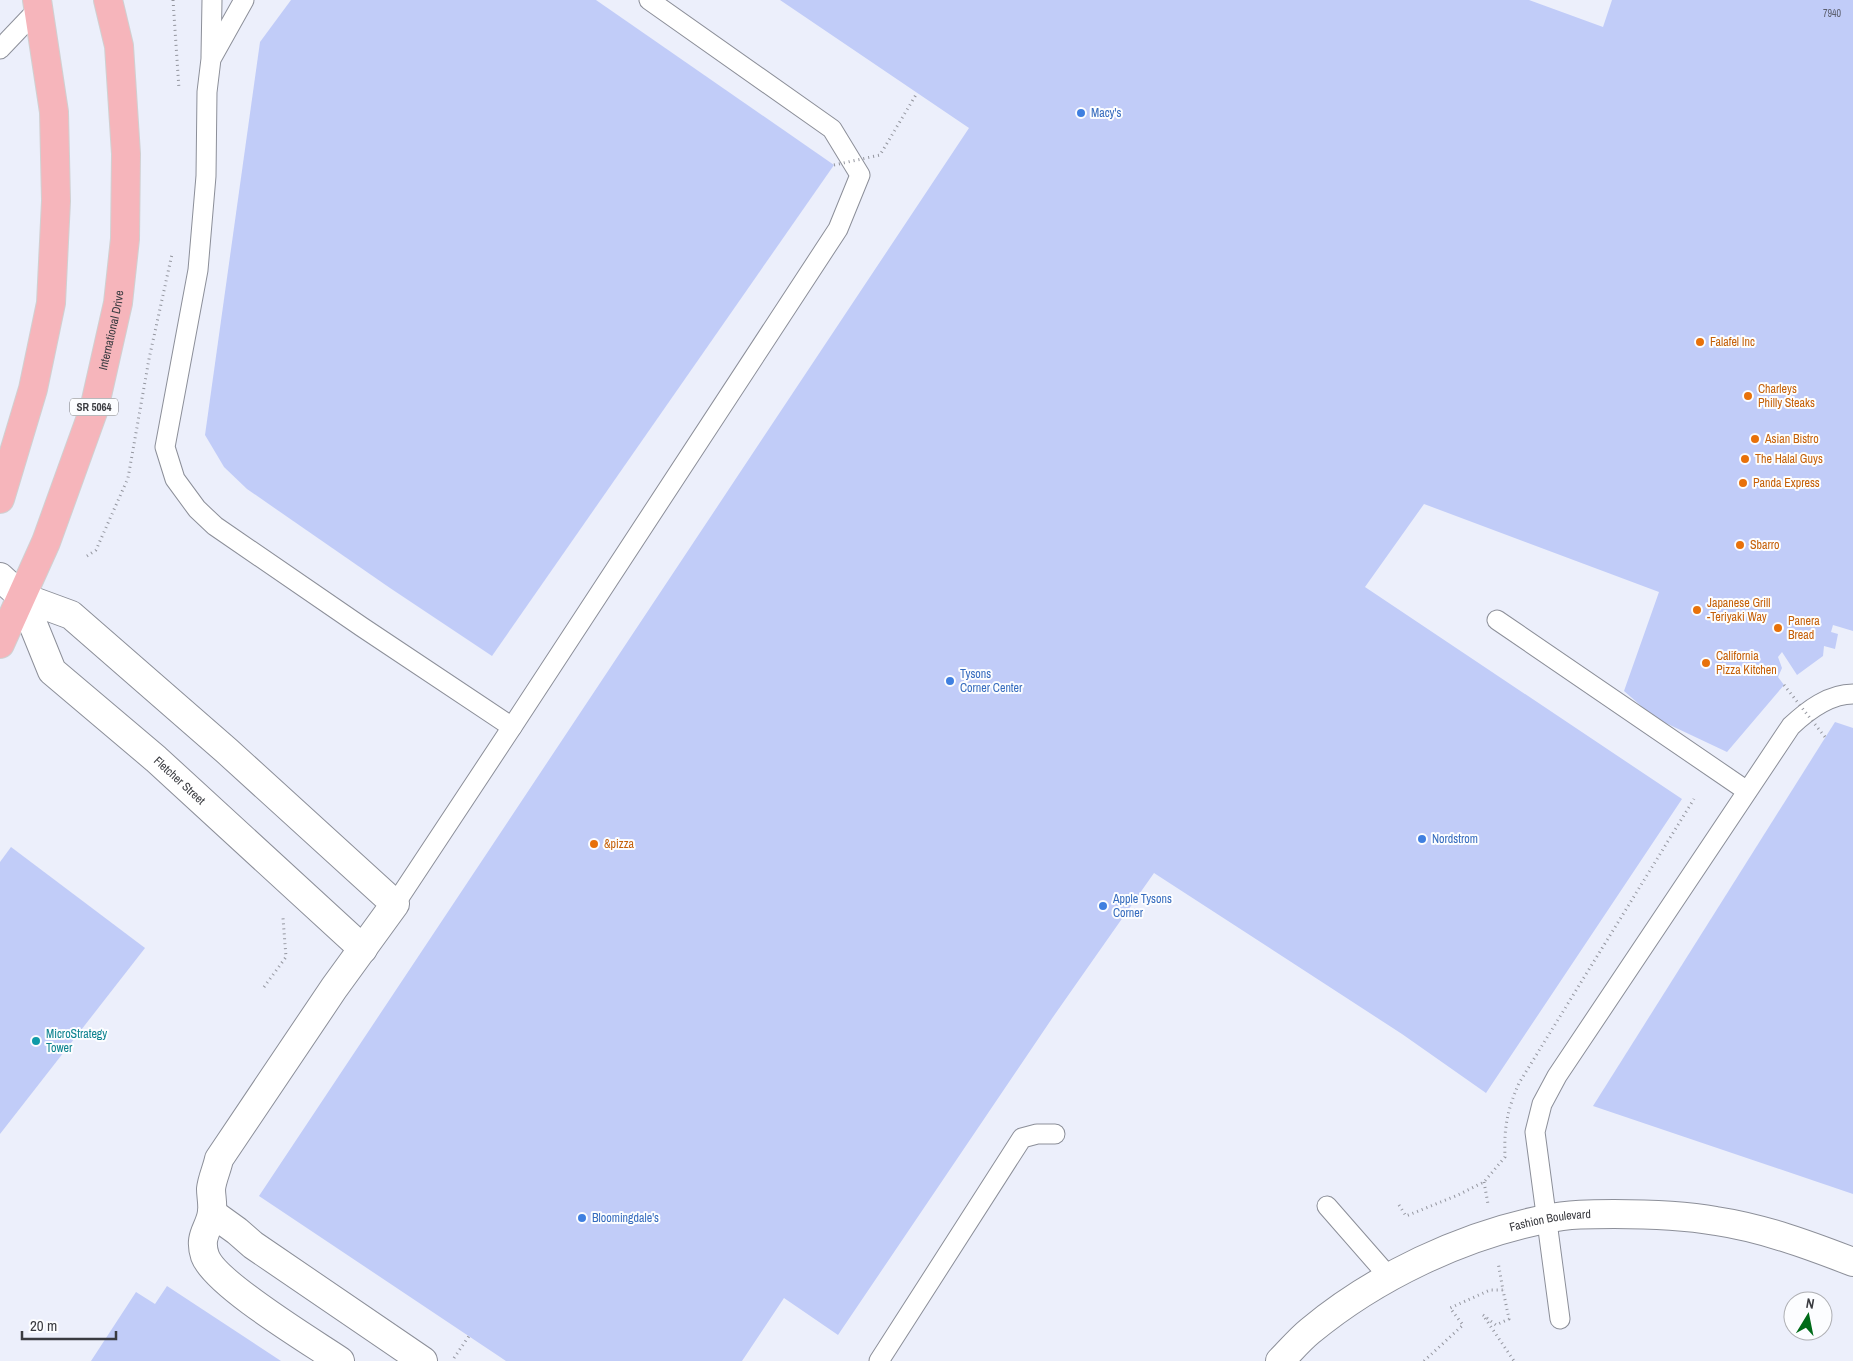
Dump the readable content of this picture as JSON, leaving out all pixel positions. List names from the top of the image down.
{
  "streets": {
    "main road": ["International Drive", "SR 5064"],
    "street": ["Fletcher Street", "Fashion Boulevard"]
  },
  "crossings": [
    ["International Drive", "Fletcher Street"]
  ],
  "places": [
    "Macy's",
    "Falafel Inc",
    "Charleys Philly Steaks",
    "Asian Bistro",
    "The Halal Guys",
    "Panda Express",
    "Sbarro",
    "Japanese Grill -Teriyaki Way",
    "Panera Bread",
    "California Pizza Kitchen",
    "Tysons Corner Center",
    "Nordstrom",
    "&pizza",
    "Apple Tysons Corner",
    "MicroStrategy Tower",
    "Bloomingdale's"
  ],
  "house_numbers": ["7940"],
  "scale_bar": "20 m",
  "north": "top"
}
